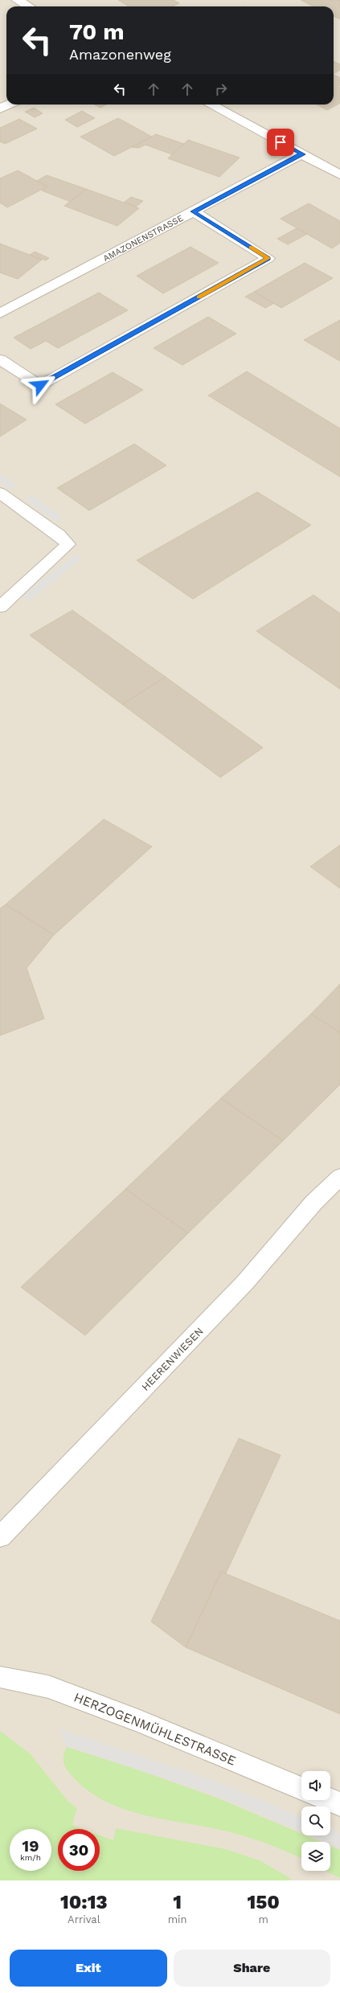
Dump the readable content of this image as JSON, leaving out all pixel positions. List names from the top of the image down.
{
  "streets": {
    "street": ["AMAZONENSTRASSE", "HEERENWIESEN", "HERZOGENMÜHLESTRASSE"]
  },
  "page": {
    "turn": ["70 m", "Amazonenweg"],
    "speed": "19 km/h",
    "limit": "30",
    "eta": [
      "10:13",
      "Arrival",
      "1",
      "min",
      "150",
      "m"
    ],
    "buttons": ["Exit", "Share"]
  }
}
